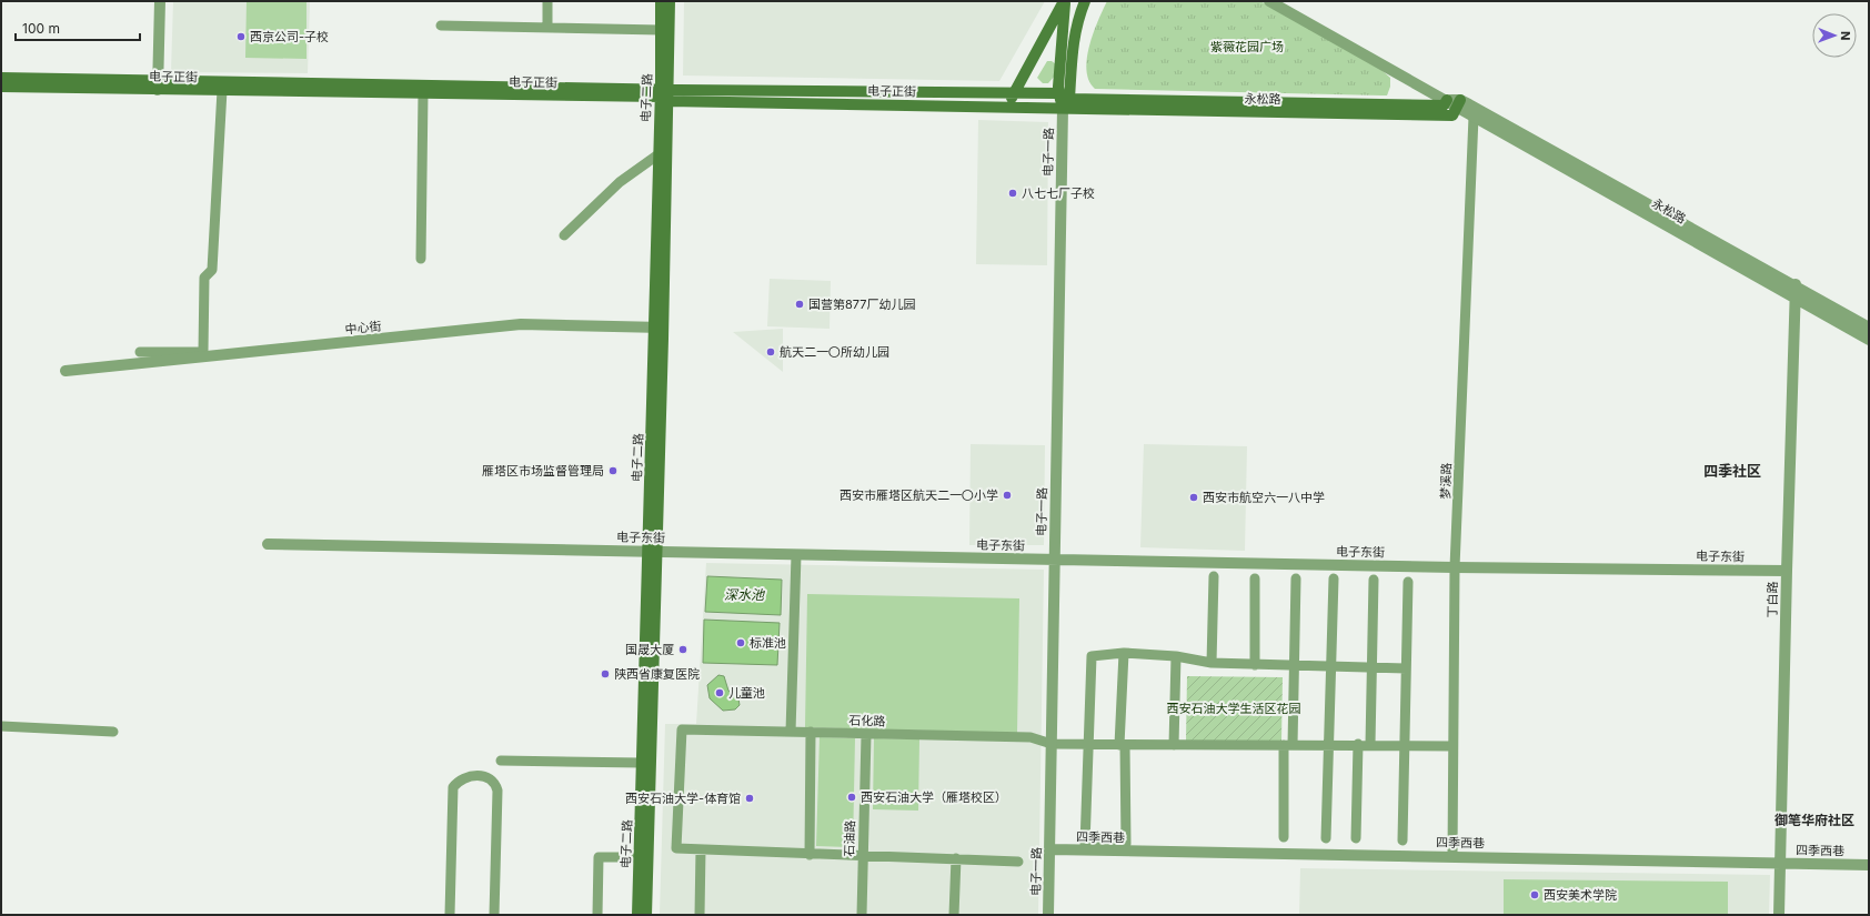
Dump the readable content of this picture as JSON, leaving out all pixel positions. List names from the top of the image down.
{
  "streets": {
    "main road": ["电子正街", "电子二路", "永松路"],
    "street": [
      "电子一路",
      "中心街",
      "梦溪路",
      "电子东街",
      "丁白路",
      "石化路",
      "四季西巷",
      "石油路"
    ]
  },
  "crossings": [
    ["电子正街", "电子二路"],
    ["电子正街", "永松路"],
    ["电子正街", "电子一路"],
    ["电子二路", "中心街"],
    ["电子二路", "电子东街"],
    ["永松路", "电子一路"],
    ["永松路", "梦溪路"],
    ["永松路", "丁白路"],
    ["电子一路", "电子东街"],
    ["电子一路", "石化路"],
    ["电子一路", "四季西巷"],
    ["梦溪路", "电子东街"],
    ["梦溪路", "石化路"],
    ["梦溪路", "四季西巷"],
    ["电子东街", "丁白路"],
    ["丁白路", "四季西巷"],
    ["石化路", "石油路"]
  ],
  "districts": ["四季社区", "御笔华府社区"],
  "water": ["深水池"],
  "parks": ["紫薇花园广场", "西安石油大学生活区花园"],
  "places": [
    "西京公司-子校",
    "八七七厂子校",
    "国营第877厂幼儿园",
    "航天二一〇所幼儿园",
    "雁塔区市场监督管理局",
    "西安市雁塔区航天二一〇小学",
    "西安市航空六一八中学",
    "标准池",
    "国晟大厦",
    "陕西省康复医院",
    "儿童池",
    "西安石油大学（雁塔校区）",
    "西安石油大学-体育馆",
    "西安美术学院"
  ],
  "scale_bar": "100 m",
  "north": "right"
}
